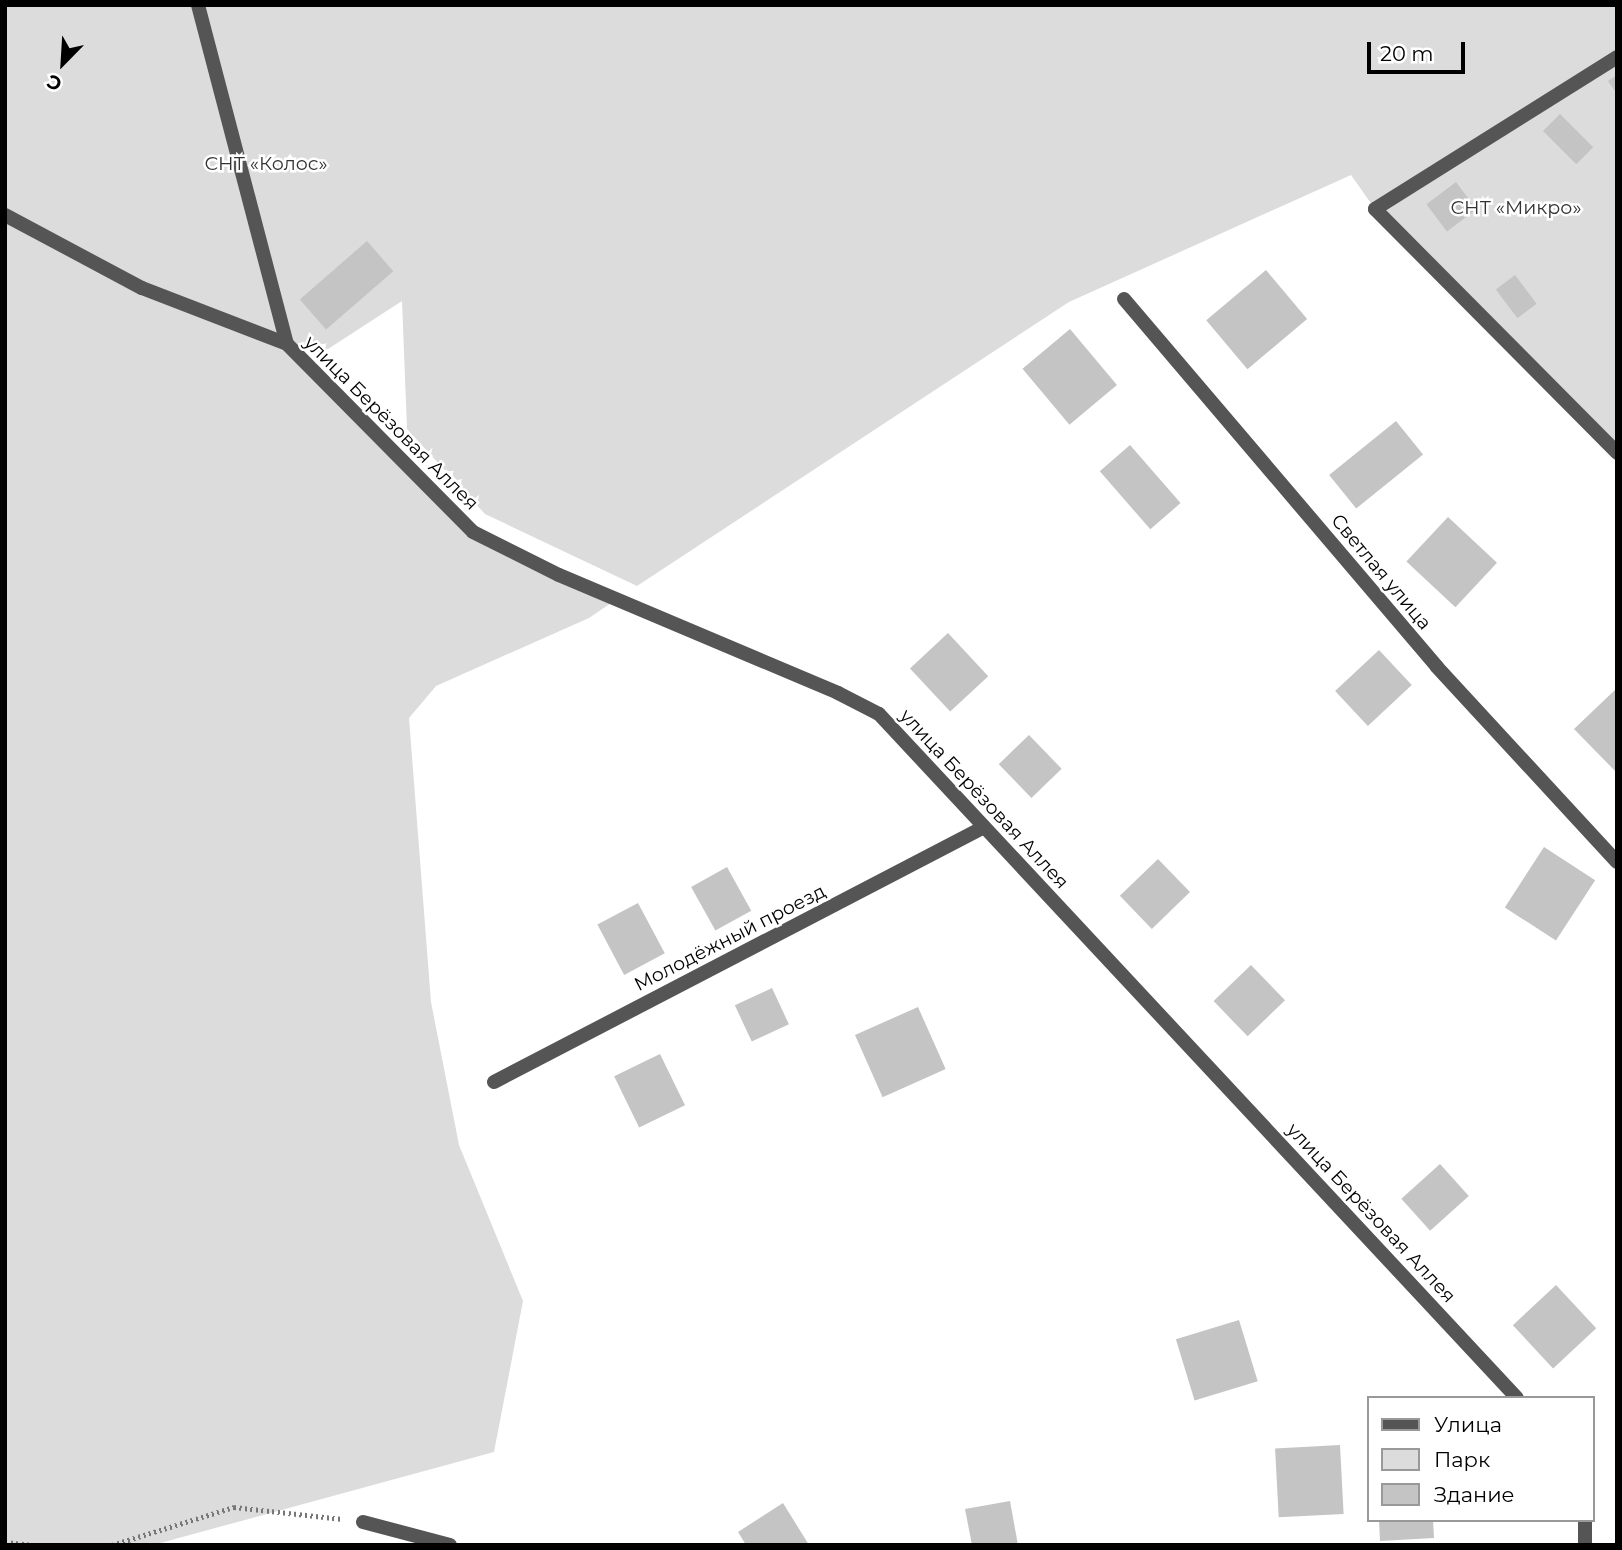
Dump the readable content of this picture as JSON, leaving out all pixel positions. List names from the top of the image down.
{
  "streets": {
    "street": ["улица Берёзовая Аллея", "Светлая улица", "Молодёжный проезд"]
  },
  "crossings": [
    ["улица Берёзовая Аллея", "Молодёжный проезд"]
  ],
  "parks": ["СНТ «Колос»", "СНТ «Микро»"],
  "legend": ["Улица", "Парк", "Здание"],
  "scale_bar": "20 m",
  "north": "bottom left"
}
